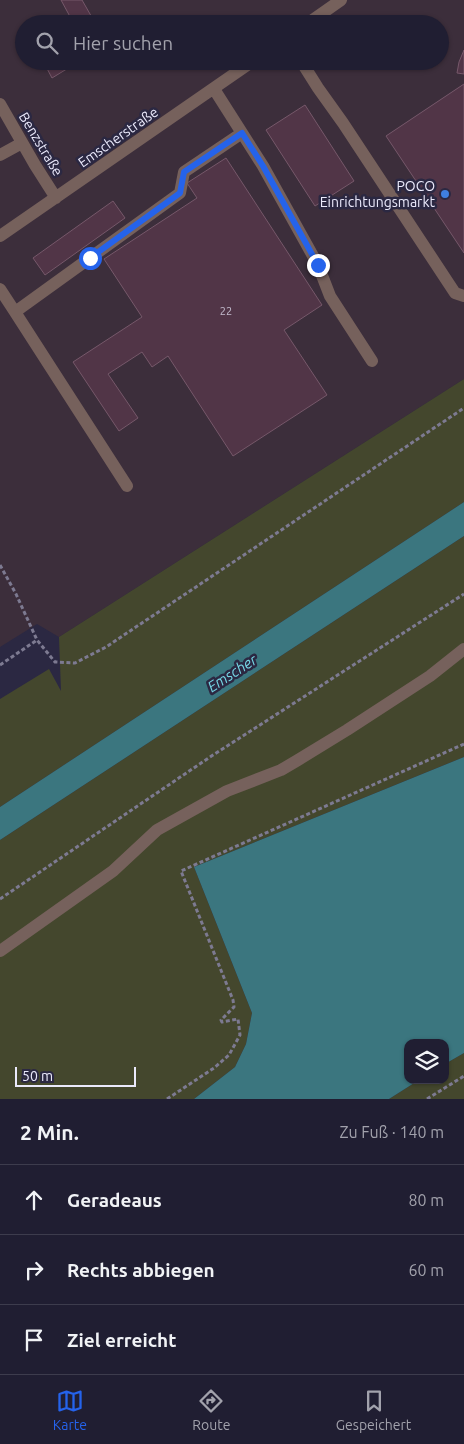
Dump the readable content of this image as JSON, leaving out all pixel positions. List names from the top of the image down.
{
  "streets": {
    "street": ["Emscherstraße", "Benzstraße"]
  },
  "crossings": [
    ["Emscherstraße", "Benzstraße"]
  ],
  "water": ["Emscher"],
  "places": ["POCO Einrichtungsmarkt"],
  "house_numbers": ["22"],
  "scale_bar": "50 m",
  "page": {
    "search": "Hier suchen",
    "scale": "50 m",
    "heading": ["2 Min.", "Zu Fuß · 140 m"],
    "list": [
      ["Geradeaus", "80 m"],
      ["Rechts abbiegen", "60 m"],
      "Ziel erreicht"
    ],
    "nav": ["Karte", "Route", "Gespeichert"]
  }
}
